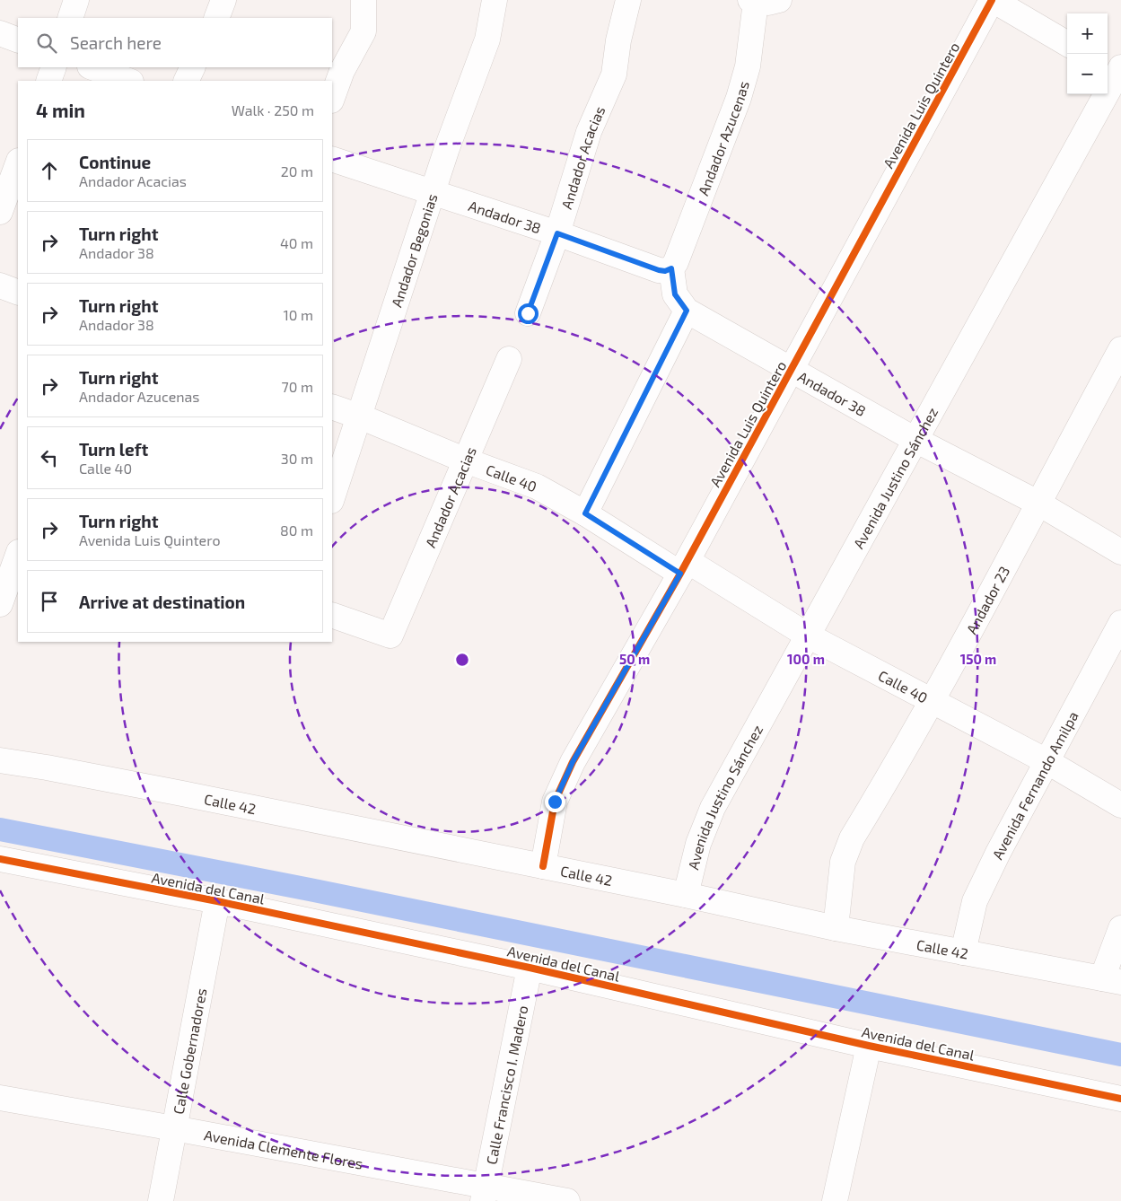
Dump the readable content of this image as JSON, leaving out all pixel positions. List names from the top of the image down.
{
  "streets": {
    "street": [
      "Avenida Luis Quintero",
      "Andador Azucenas",
      "Andador Acacias",
      "Andador 38",
      "Andador Begonias",
      "Calle 40",
      "Avenida Justino Sánchez",
      "Andador 23",
      "Avenida Fernando Amilpa",
      "Calle 42",
      "Avenida del Canal",
      "Calle Gobernadores",
      "Calle Francisco I. Madero",
      "Avenida Clemente Flores"
    ]
  },
  "crossings": [
    ["Avenida Luis Quintero", "Andador 38"],
    ["Avenida Luis Quintero", "Calle 40"],
    ["Avenida Luis Quintero", "Calle 42"],
    ["Andador Azucenas", "Andador 38"],
    ["Andador Acacias", "Andador 38"],
    ["Andador Acacias", "Calle 40"],
    ["Andador 38", "Andador Begonias"],
    ["Andador 38", "Avenida Justino Sánchez"],
    ["Andador 38", "Andador 23"],
    ["Andador Begonias", "Calle 40"],
    ["Calle 40", "Avenida Justino Sánchez"],
    ["Calle 40", "Andador 23"],
    ["Calle 40", "Avenida Fernando Amilpa"],
    ["Avenida Justino Sánchez", "Calle 42"],
    ["Andador 23", "Calle 42"],
    ["Avenida Fernando Amilpa", "Calle 42"],
    ["Avenida del Canal", "Calle Gobernadores"],
    ["Avenida del Canal", "Calle Francisco I. Madero"],
    ["Calle Gobernadores", "Avenida Clemente Flores"],
    ["Calle Francisco I. Madero", "Avenida Clemente Flores"]
  ],
  "page": {
    "map_buttons": ["+", "−"],
    "search": "Search here",
    "heading": ["4 min", "Walk · 250 m"],
    "list": [
      ["Continue", "Andador Acacias", "20 m"],
      ["Turn right", "Andador 38", "40 m"],
      ["Turn right", "Andador 38", "10 m"],
      ["Turn right", "Andador Azucenas", "70 m"],
      ["Turn left", "Calle 40", "30 m"],
      ["Turn right", "Avenida Luis Quintero", "80 m"],
      "Arrive at destination"
    ]
  },
  "rings": ["50 m", "100 m", "150 m"]
}
